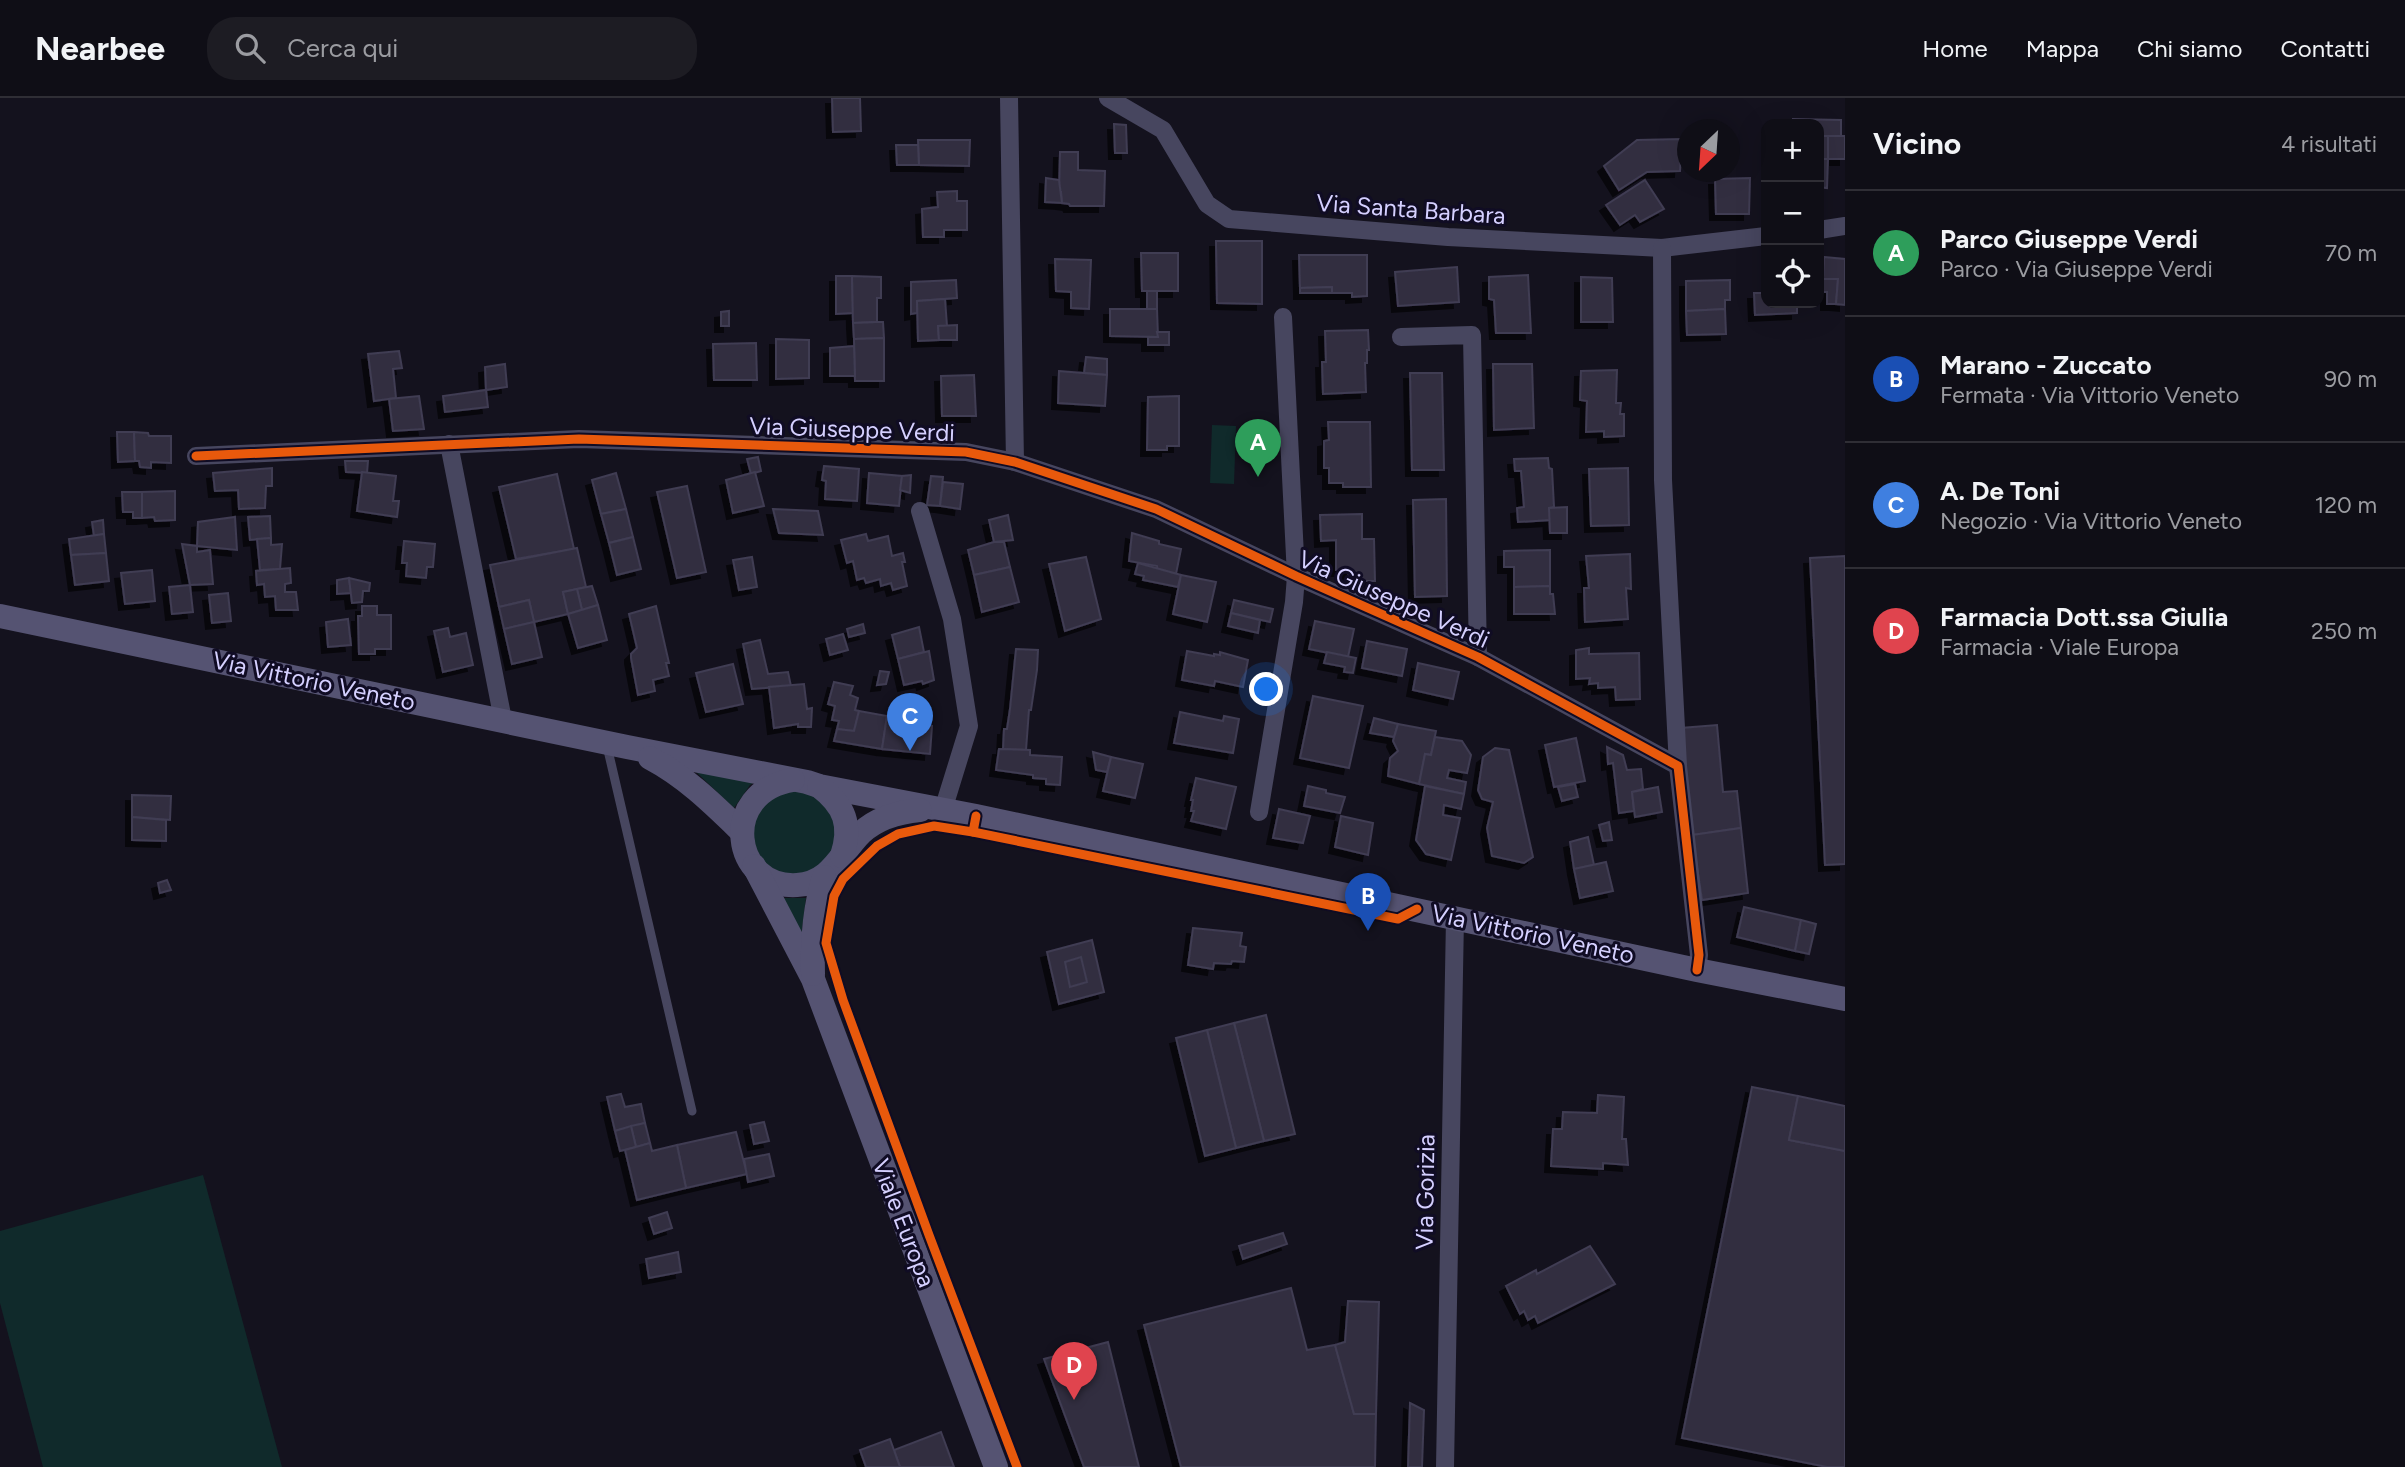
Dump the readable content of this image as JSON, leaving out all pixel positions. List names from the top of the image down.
{
  "streets": {
    "main road": ["Via Vittorio Veneto", "Viale Europa"],
    "street": ["Via Santa Barbara", "Via Giuseppe Verdi", "Via Gorizia"]
  },
  "crossings": [
    ["Via Vittorio Veneto", "Via Gorizia"],
    ["Via Vittorio Veneto", "Viale Europa"]
  ],
  "north": "bottom left",
  "page": {
    "header": "Nearbee",
    "search": "Cerca qui",
    "nav": [
      "Home",
      "Mappa",
      "Chi siamo",
      "Contatti"
    ],
    "heading": ["Vicino", "4 risultati"],
    "map_buttons": ["+", "−"],
    "list": [
      {
        "mark": "A",
        "name": "Parco Giuseppe Verdi",
        "note": "Parco · Via Giuseppe Verdi",
        "value": "70 m"
      },
      {
        "mark": "B",
        "name": "Marano - Zuccato",
        "note": "Fermata · Via Vittorio Veneto",
        "value": "90 m"
      },
      {
        "mark": "C",
        "name": "A. De Toni",
        "note": "Negozio · Via Vittorio Veneto",
        "value": "120 m"
      },
      {
        "mark": "D",
        "name": "Farmacia Dott.ssa Giulia",
        "note": "Farmacia · Viale Europa",
        "value": "250 m"
      }
    ],
    "pins": [
      "A",
      "C",
      "B",
      "D"
    ]
  }
}
